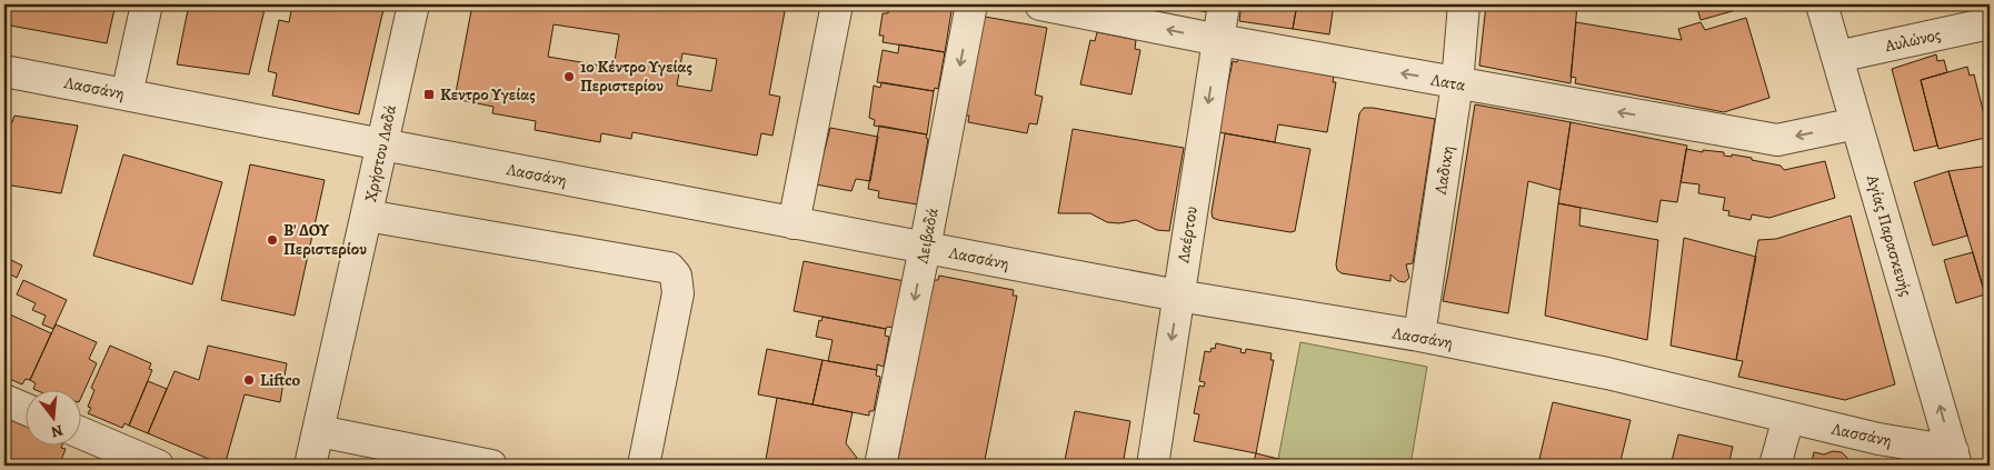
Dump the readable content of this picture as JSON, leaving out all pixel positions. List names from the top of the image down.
{
  "streets": {
    "street": [
      "Αυλώνος",
      "Λατα",
      "Λασσάνη",
      "Χρήστου Λαδά",
      "Λαδικη",
      "Λαέρτου",
      "Λειβαδά",
      "Αγίας Παρασκευής"
    ]
  },
  "crossings": [
    ["Αυλώνος", "Αγίας Παρασκευής"],
    ["Λατα", "Λαδικη"],
    ["Λατα", "Λαέρτου"],
    ["Λατα", "Αγίας Παρασκευής"],
    ["Λασσάνη", "Χρήστου Λαδά"],
    ["Λασσάνη", "Λαδικη"],
    ["Λασσάνη", "Λαέρτου"],
    ["Λασσάνη", "Λειβαδά"],
    ["Λασσάνη", "Αγίας Παρασκευής"]
  ],
  "one_way": ["Λατα", "Λαέρτου", "Αγίας Παρασκευής"],
  "places": {
    "other": ["1ο Κέντρο Υγείας Περιστερίου", "Β' ΔΟΥ Περιστερίου", "Liftco"],
    "transit": ["Κεντρο Υγείας"]
  },
  "north": "bottom"
}
